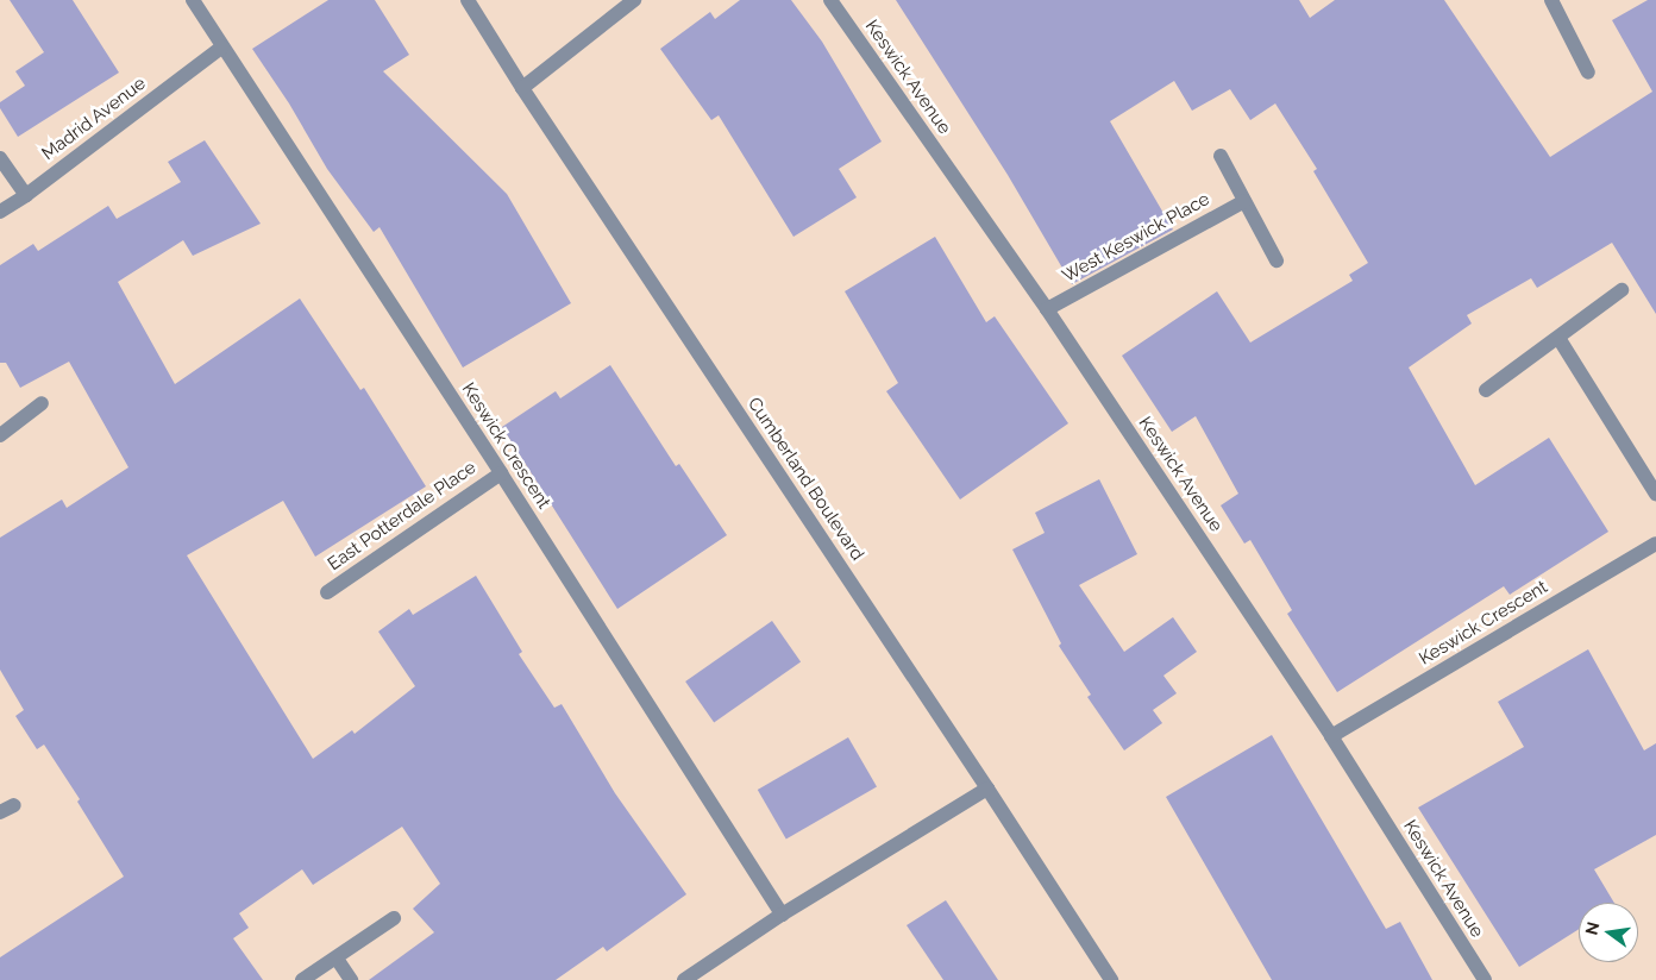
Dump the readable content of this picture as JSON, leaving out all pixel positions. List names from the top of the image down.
{
  "streets": {
    "street": [
      "Keswick Avenue",
      "Madrid Avenue",
      "West Keswick Place",
      "Keswick Crescent",
      "Cumberland Boulevard",
      "East Potterdale Place"
    ]
  },
  "crossings": [
    ["Keswick Avenue", "West Keswick Place"],
    ["Keswick Avenue", "Keswick Crescent"],
    ["Madrid Avenue", "Keswick Crescent"],
    ["Keswick Crescent", "East Potterdale Place"]
  ],
  "north": "left"
}
